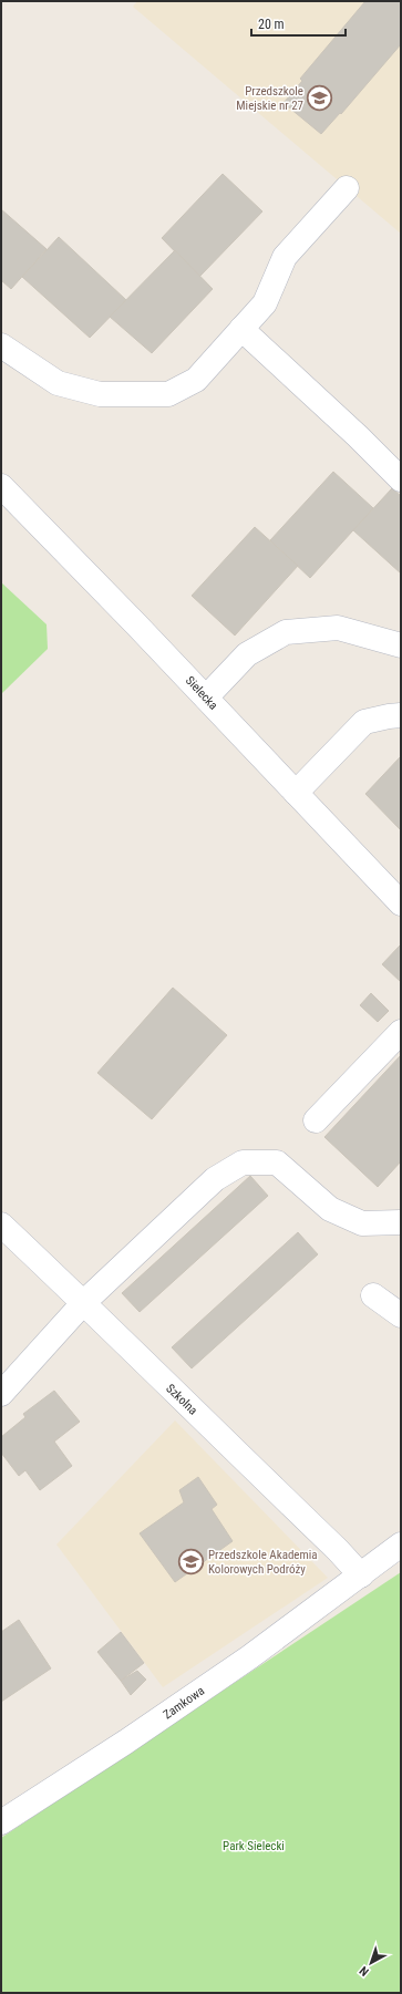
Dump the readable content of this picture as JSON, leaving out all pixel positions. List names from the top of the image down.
{
  "streets": {
    "street": ["Sielecka", "Szkolna", "Zamkowa"]
  },
  "crossings": [
    ["Szkolna", "Zamkowa"]
  ],
  "parks": ["Park Sielecki"],
  "places": {
    "school or university": ["Przedszkole Miejskie nr 27", "Przedszkole Akademia Kolorowych Podróży"]
  },
  "scale_bar": "20 m",
  "north": "bottom left"
}
